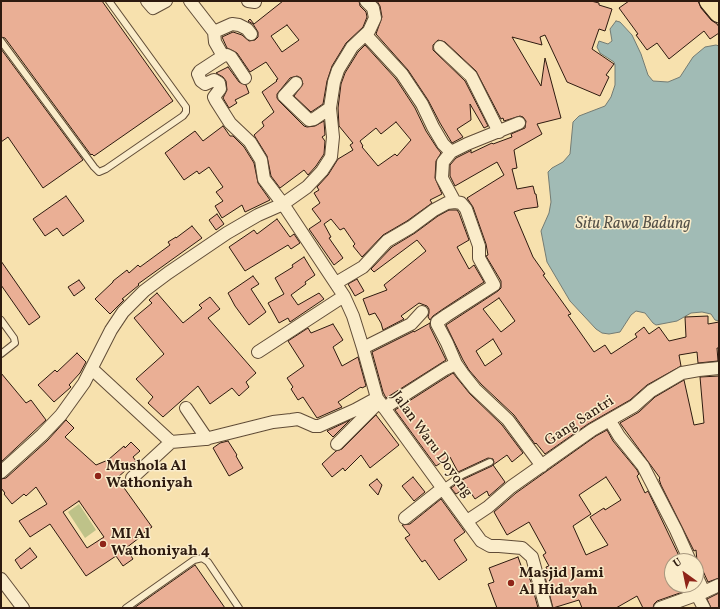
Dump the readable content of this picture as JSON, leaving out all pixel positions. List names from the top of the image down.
{
  "streets": {
    "street": ["Gang Santri", "Jalan Waru Doyong"]
  },
  "crossings": [
    ["Gang Santri", "Jalan Waru Doyong"]
  ],
  "water": ["Situ Rawa Badung"],
  "places": ["Mushola Al Wathoniyah", "MI Al Wathoniyah 4", "Masjid Jami Al Hidayah"],
  "north": "top left"
}
